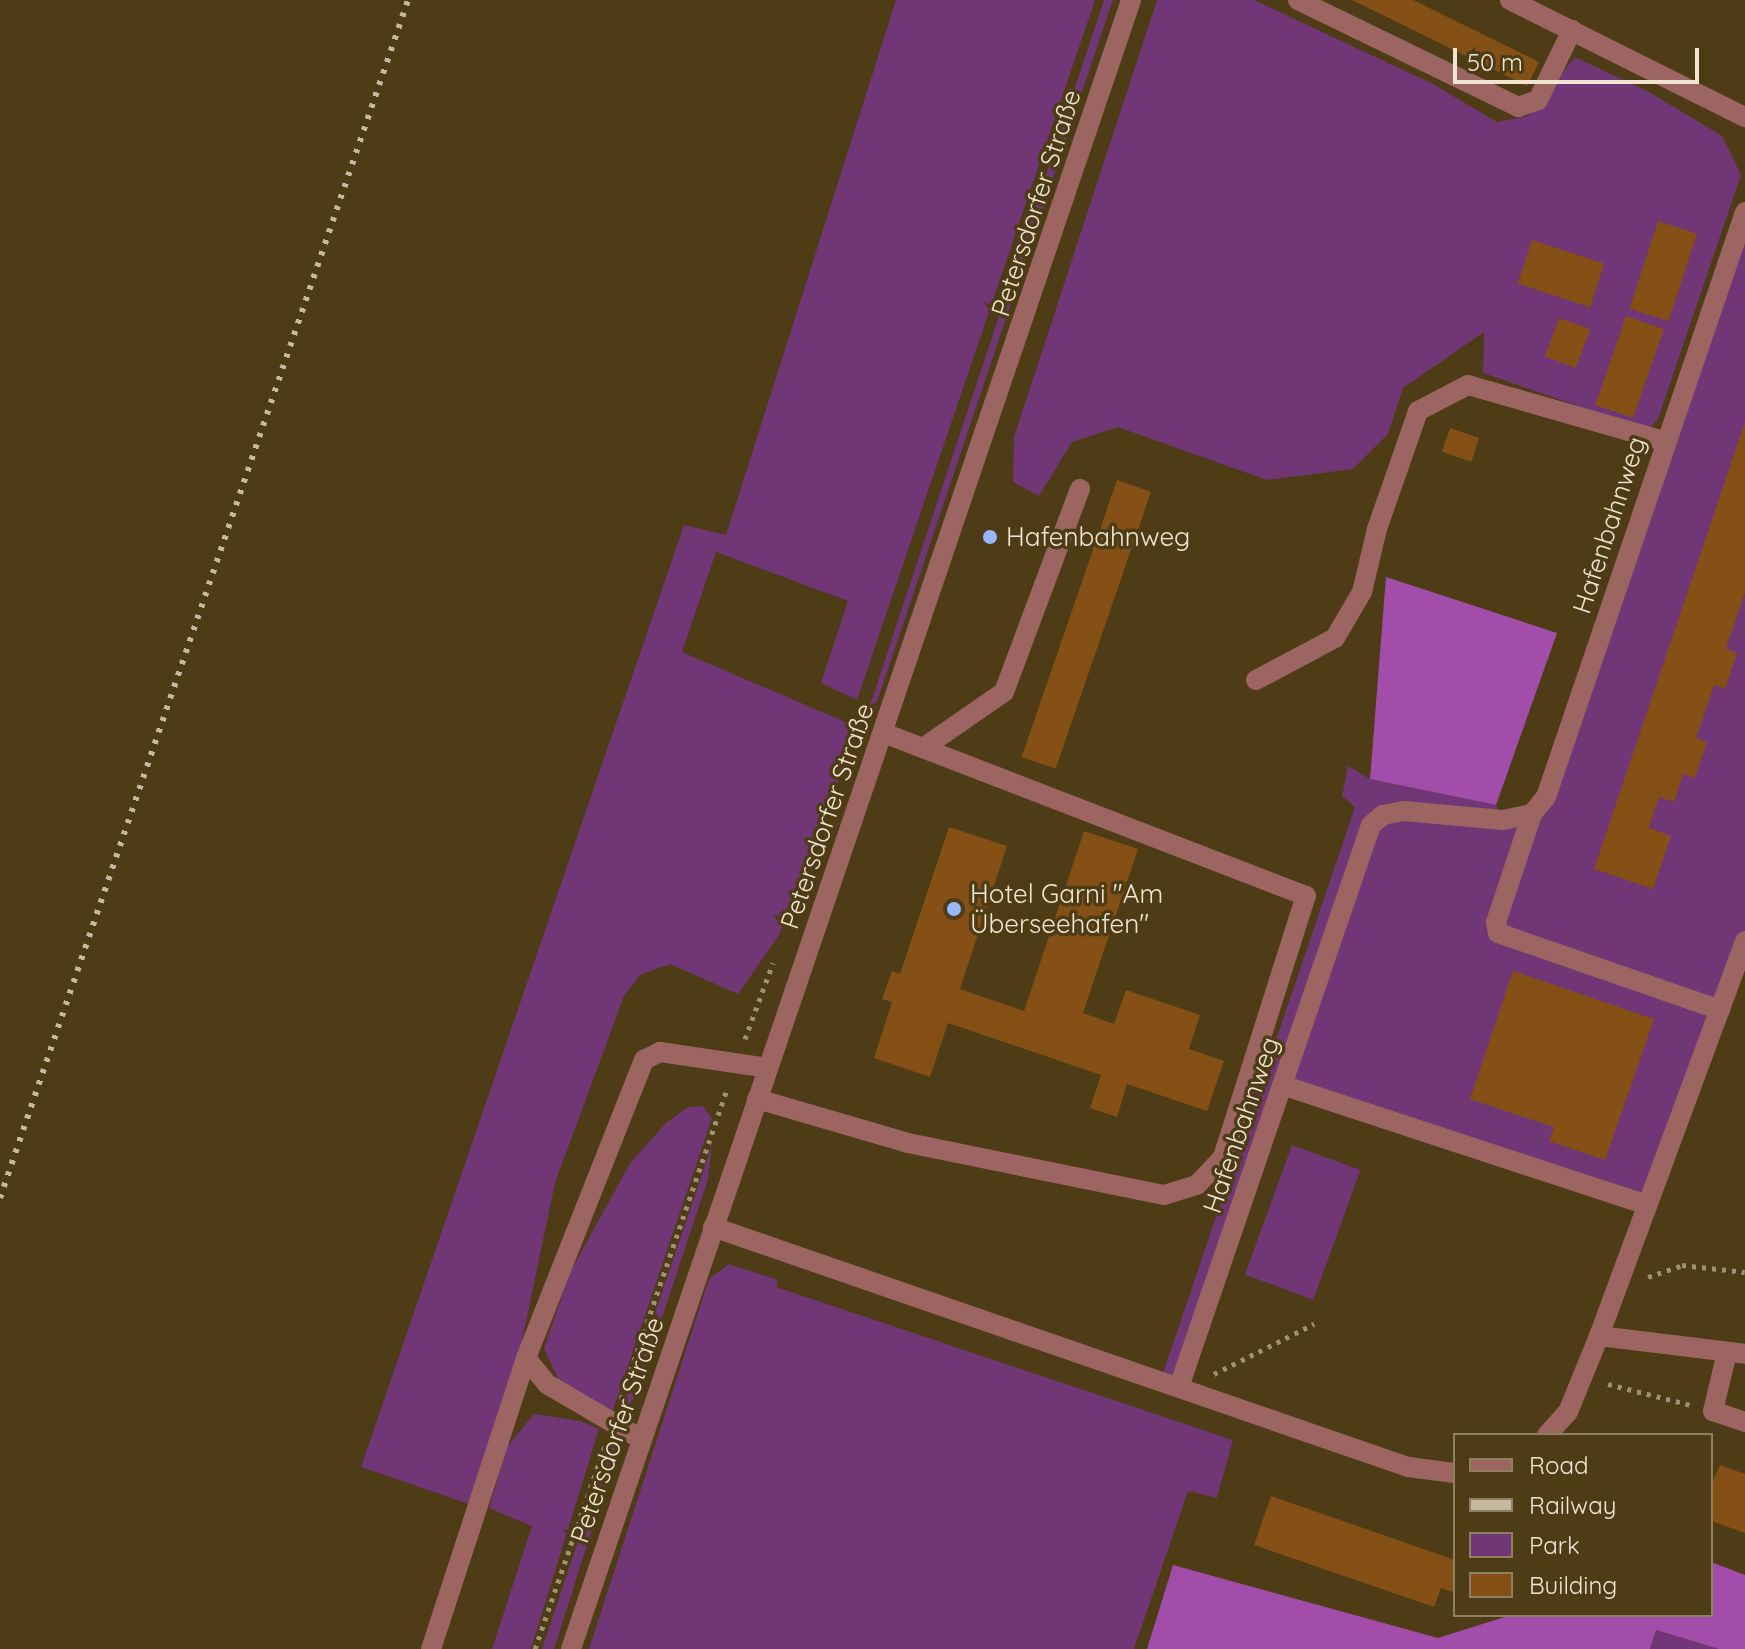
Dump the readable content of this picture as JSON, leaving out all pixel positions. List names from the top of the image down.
{
  "streets": {
    "street": ["Petersdorfer Straße", "Hafenbahnweg"]
  },
  "places": ["Hafenbahnweg", "Hotel Garni \"Am Überseehafen\""],
  "legend": [
    "Road",
    "Railway",
    "Park",
    "Building"
  ],
  "scale_bar": "50 m"
}
